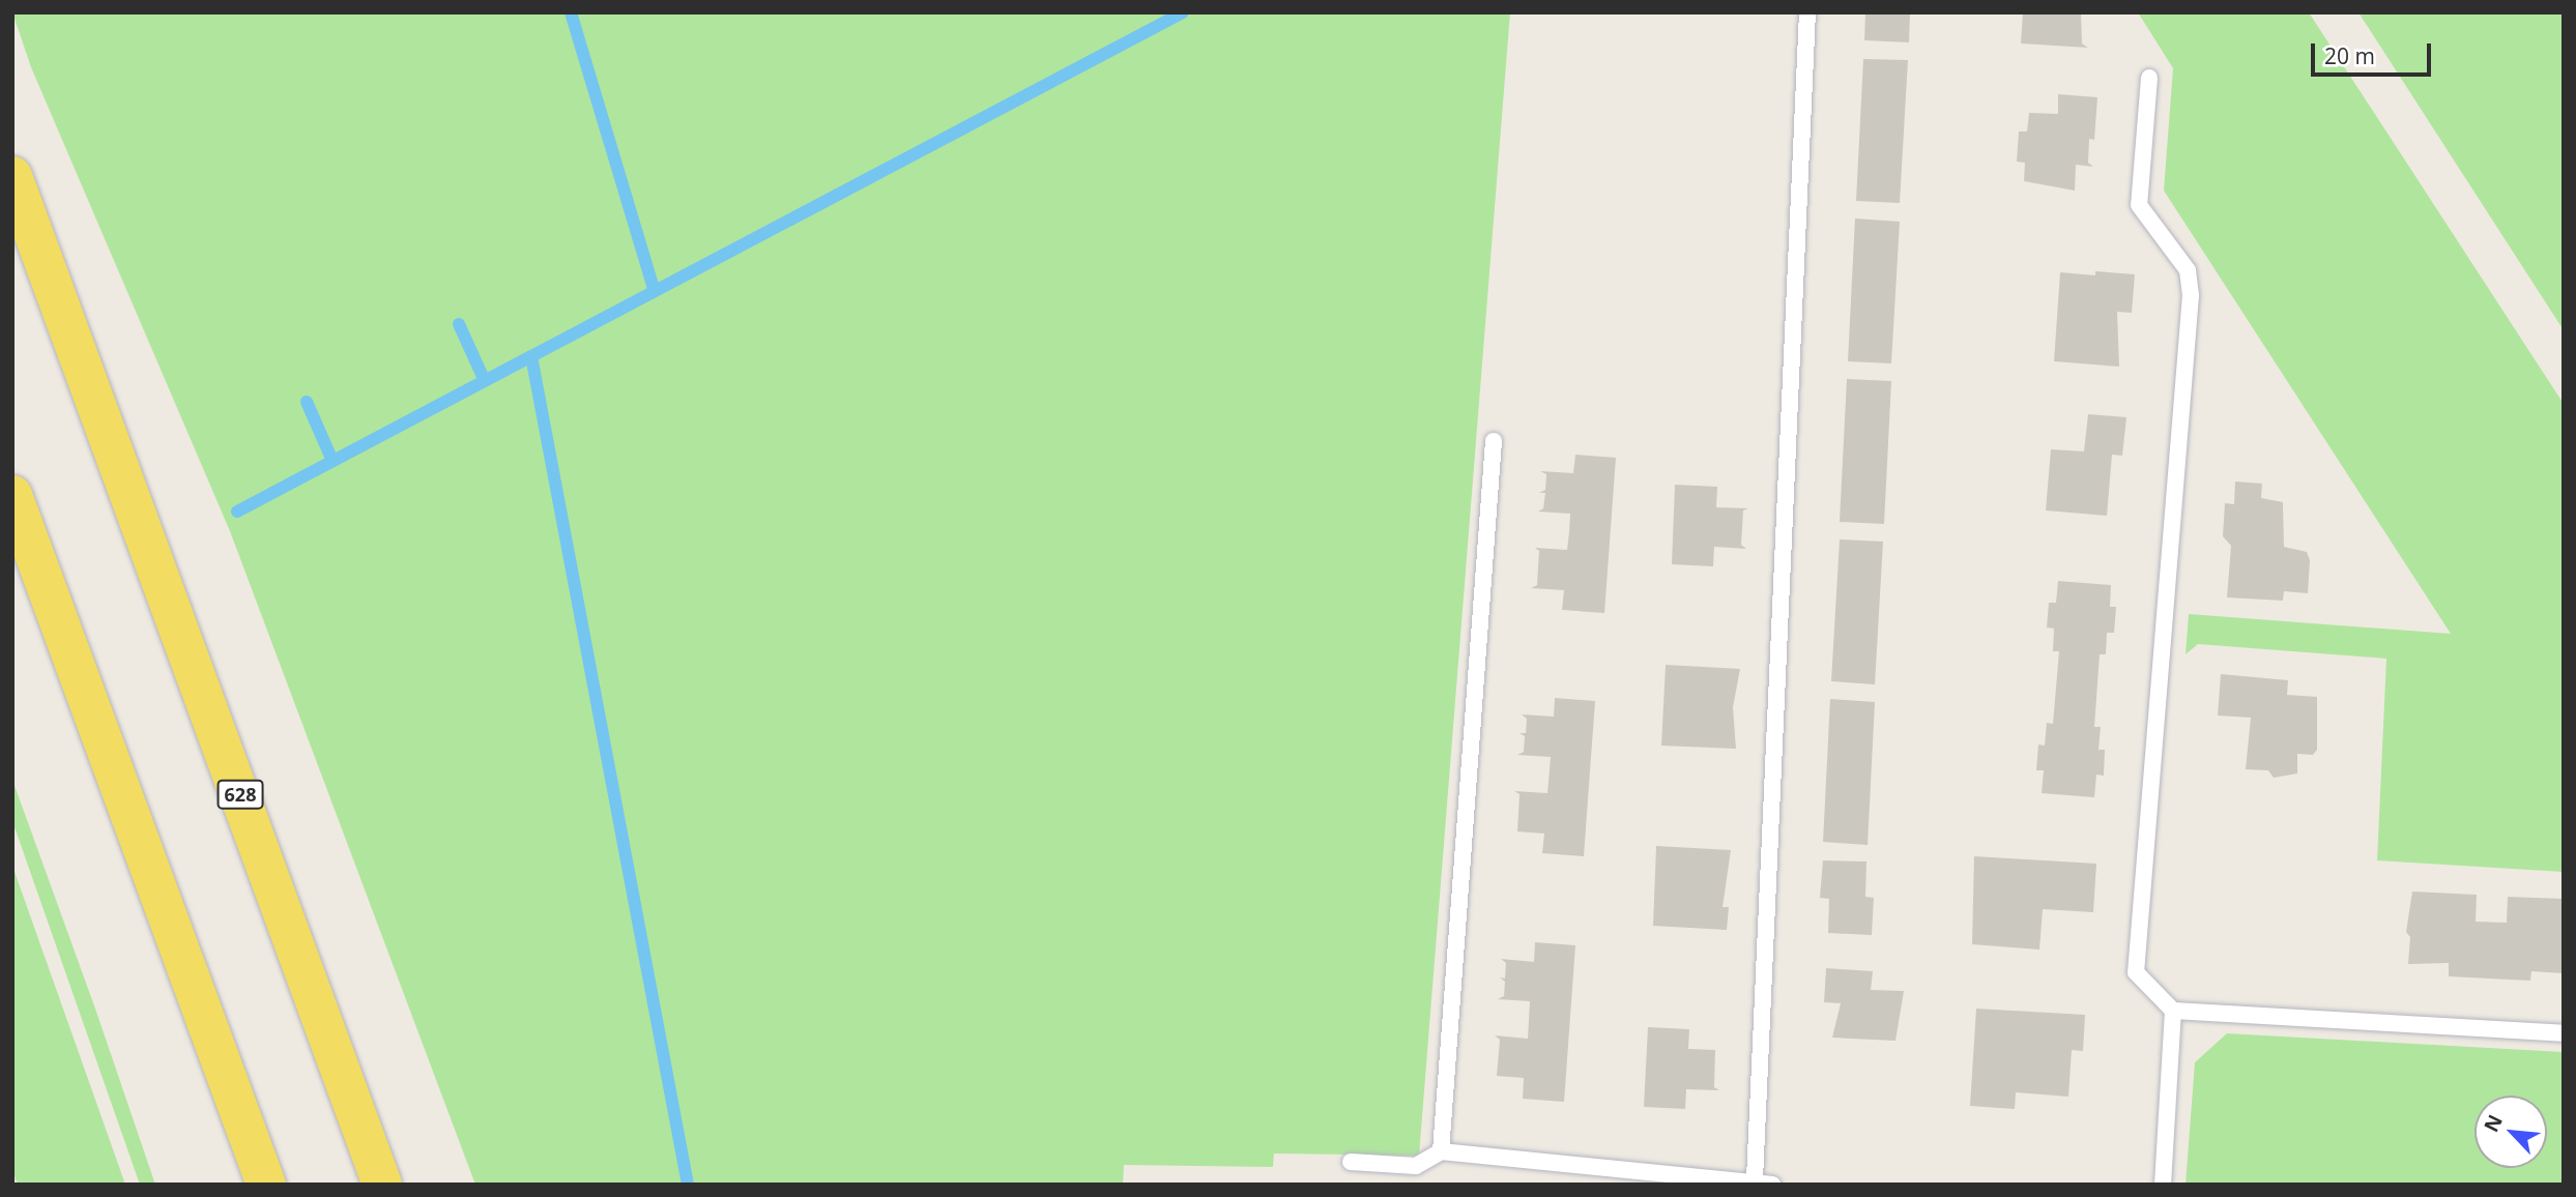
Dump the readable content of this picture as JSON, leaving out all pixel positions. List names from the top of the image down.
{
  "streets": {
    "main road": ["628"]
  },
  "scale_bar": "20 m",
  "north": "top left"
}
